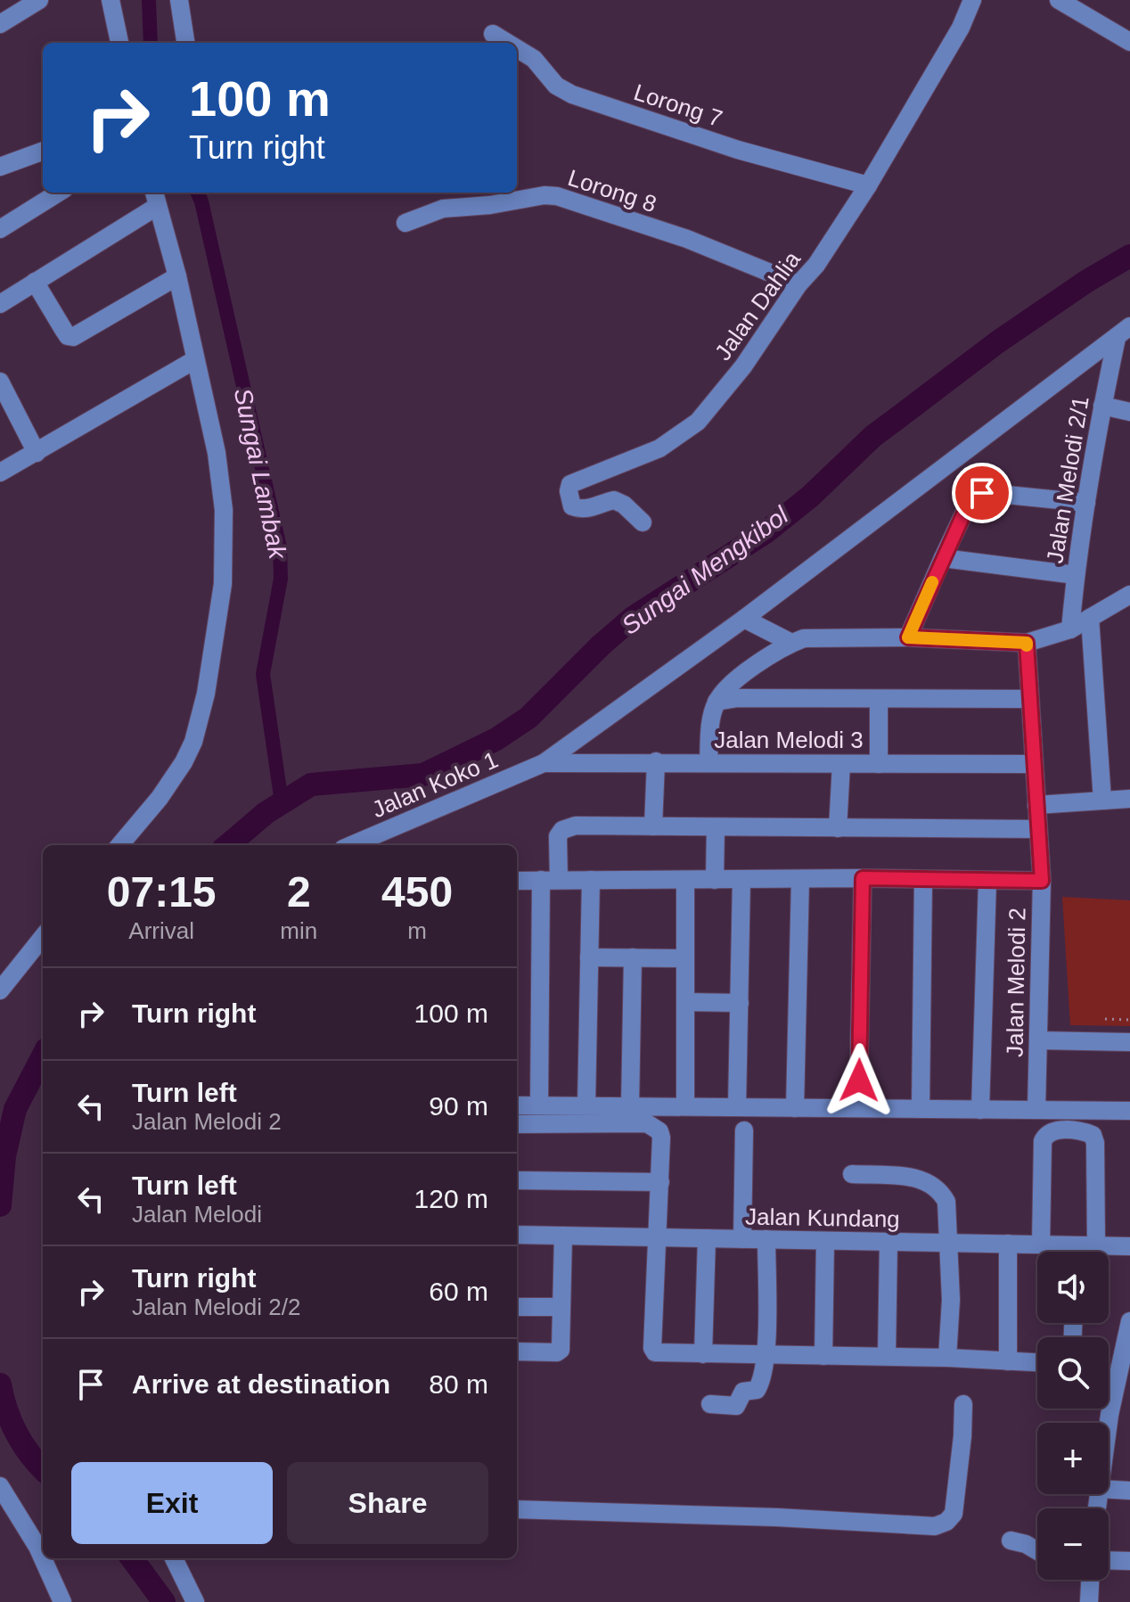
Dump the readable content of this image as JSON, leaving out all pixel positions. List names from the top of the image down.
{
  "streets": {
    "street": [
      "Lorong 7",
      "Lorong 8",
      "Jalan Dahlia",
      "Jalan Melodi 2/1",
      "Jalan Melodi 3",
      "Jalan Koko 1",
      "Jalan Melodi 2",
      "Jalan Kundang"
    ]
  },
  "crossings": [
    ["Lorong 7", "Jalan Dahlia"],
    ["Lorong 8", "Jalan Dahlia"],
    ["Jalan Melodi 3", "Jalan Koko 1"],
    ["Jalan Melodi 3", "Jalan Melodi 2"]
  ],
  "water": ["Sungai Lambak", "Sungai Mengkibol"],
  "page": {
    "turn": ["100 m", "Turn right"],
    "eta": [
      "07:15",
      "Arrival",
      "2",
      "min",
      "450",
      "m"
    ],
    "list": [
      {
        "name": "Turn right",
        "value": "100 m"
      },
      {
        "name": "Turn left",
        "note": "Jalan Melodi 2",
        "value": "90 m"
      },
      {
        "name": "Turn left",
        "note": "Jalan Melodi",
        "value": "120 m"
      },
      {
        "name": "Turn right",
        "note": "Jalan Melodi 2/2",
        "value": "60 m"
      },
      {
        "name": "Arrive at destination",
        "value": "80 m"
      }
    ],
    "map_buttons": ["+", "−"],
    "buttons": ["Exit", "Share"]
  }
}
